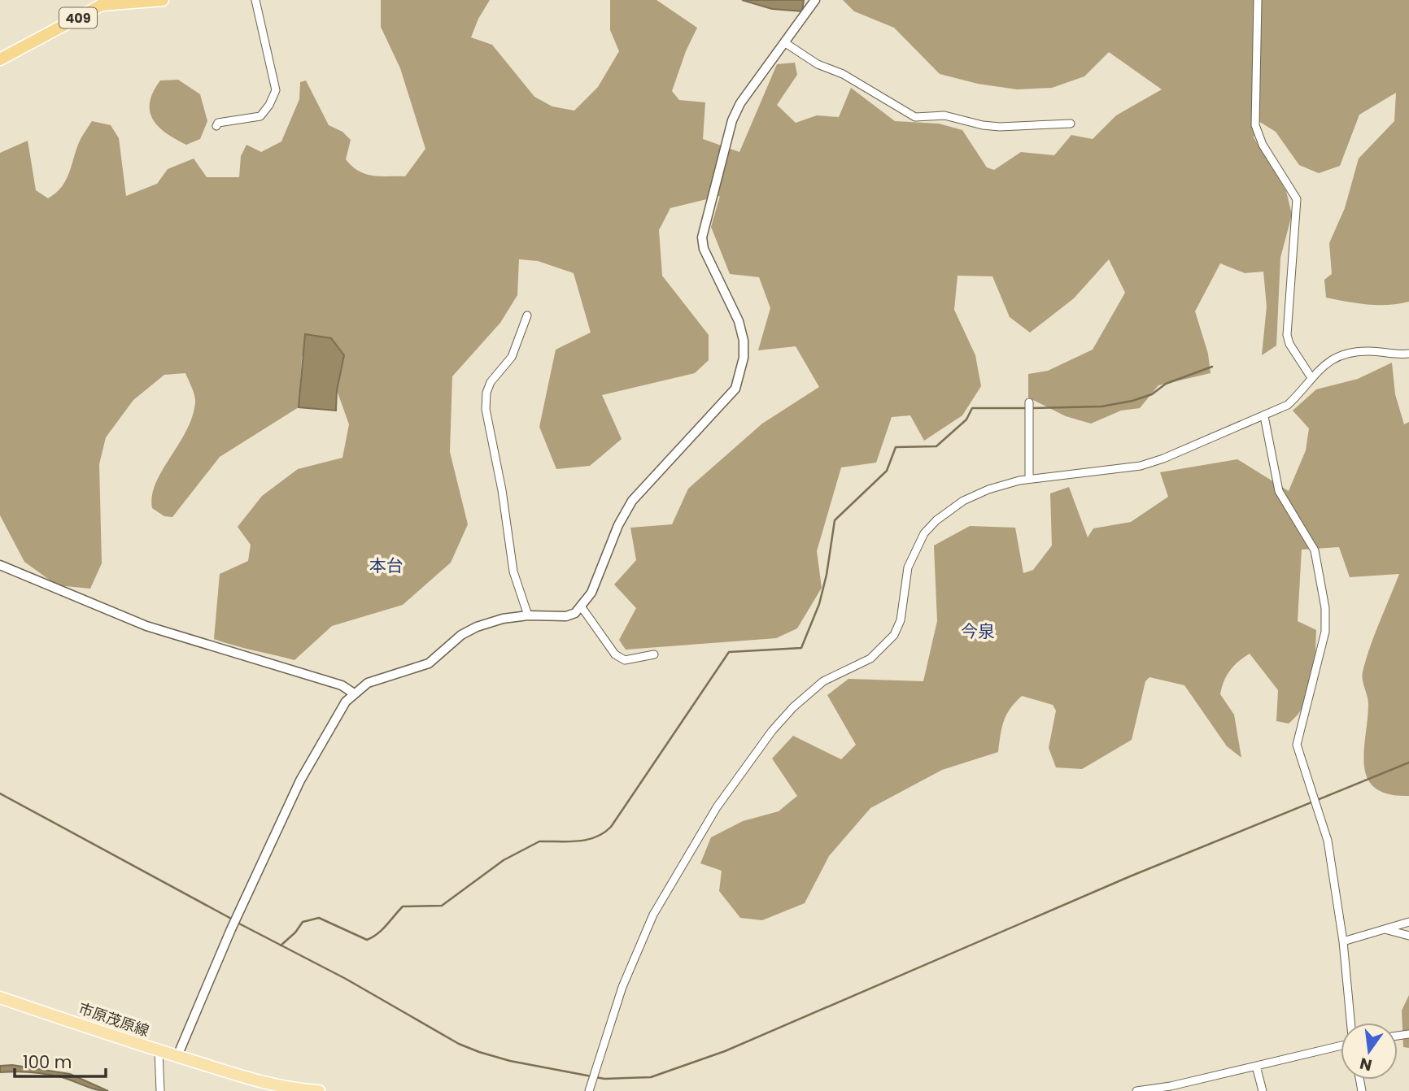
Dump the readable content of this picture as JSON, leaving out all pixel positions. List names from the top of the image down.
{
  "streets": {
    "highway": ["409"],
    "main road": ["市原茂原線"]
  },
  "districts": ["本台", "今泉"],
  "scale_bar": "100 m",
  "north": "bottom"
}
